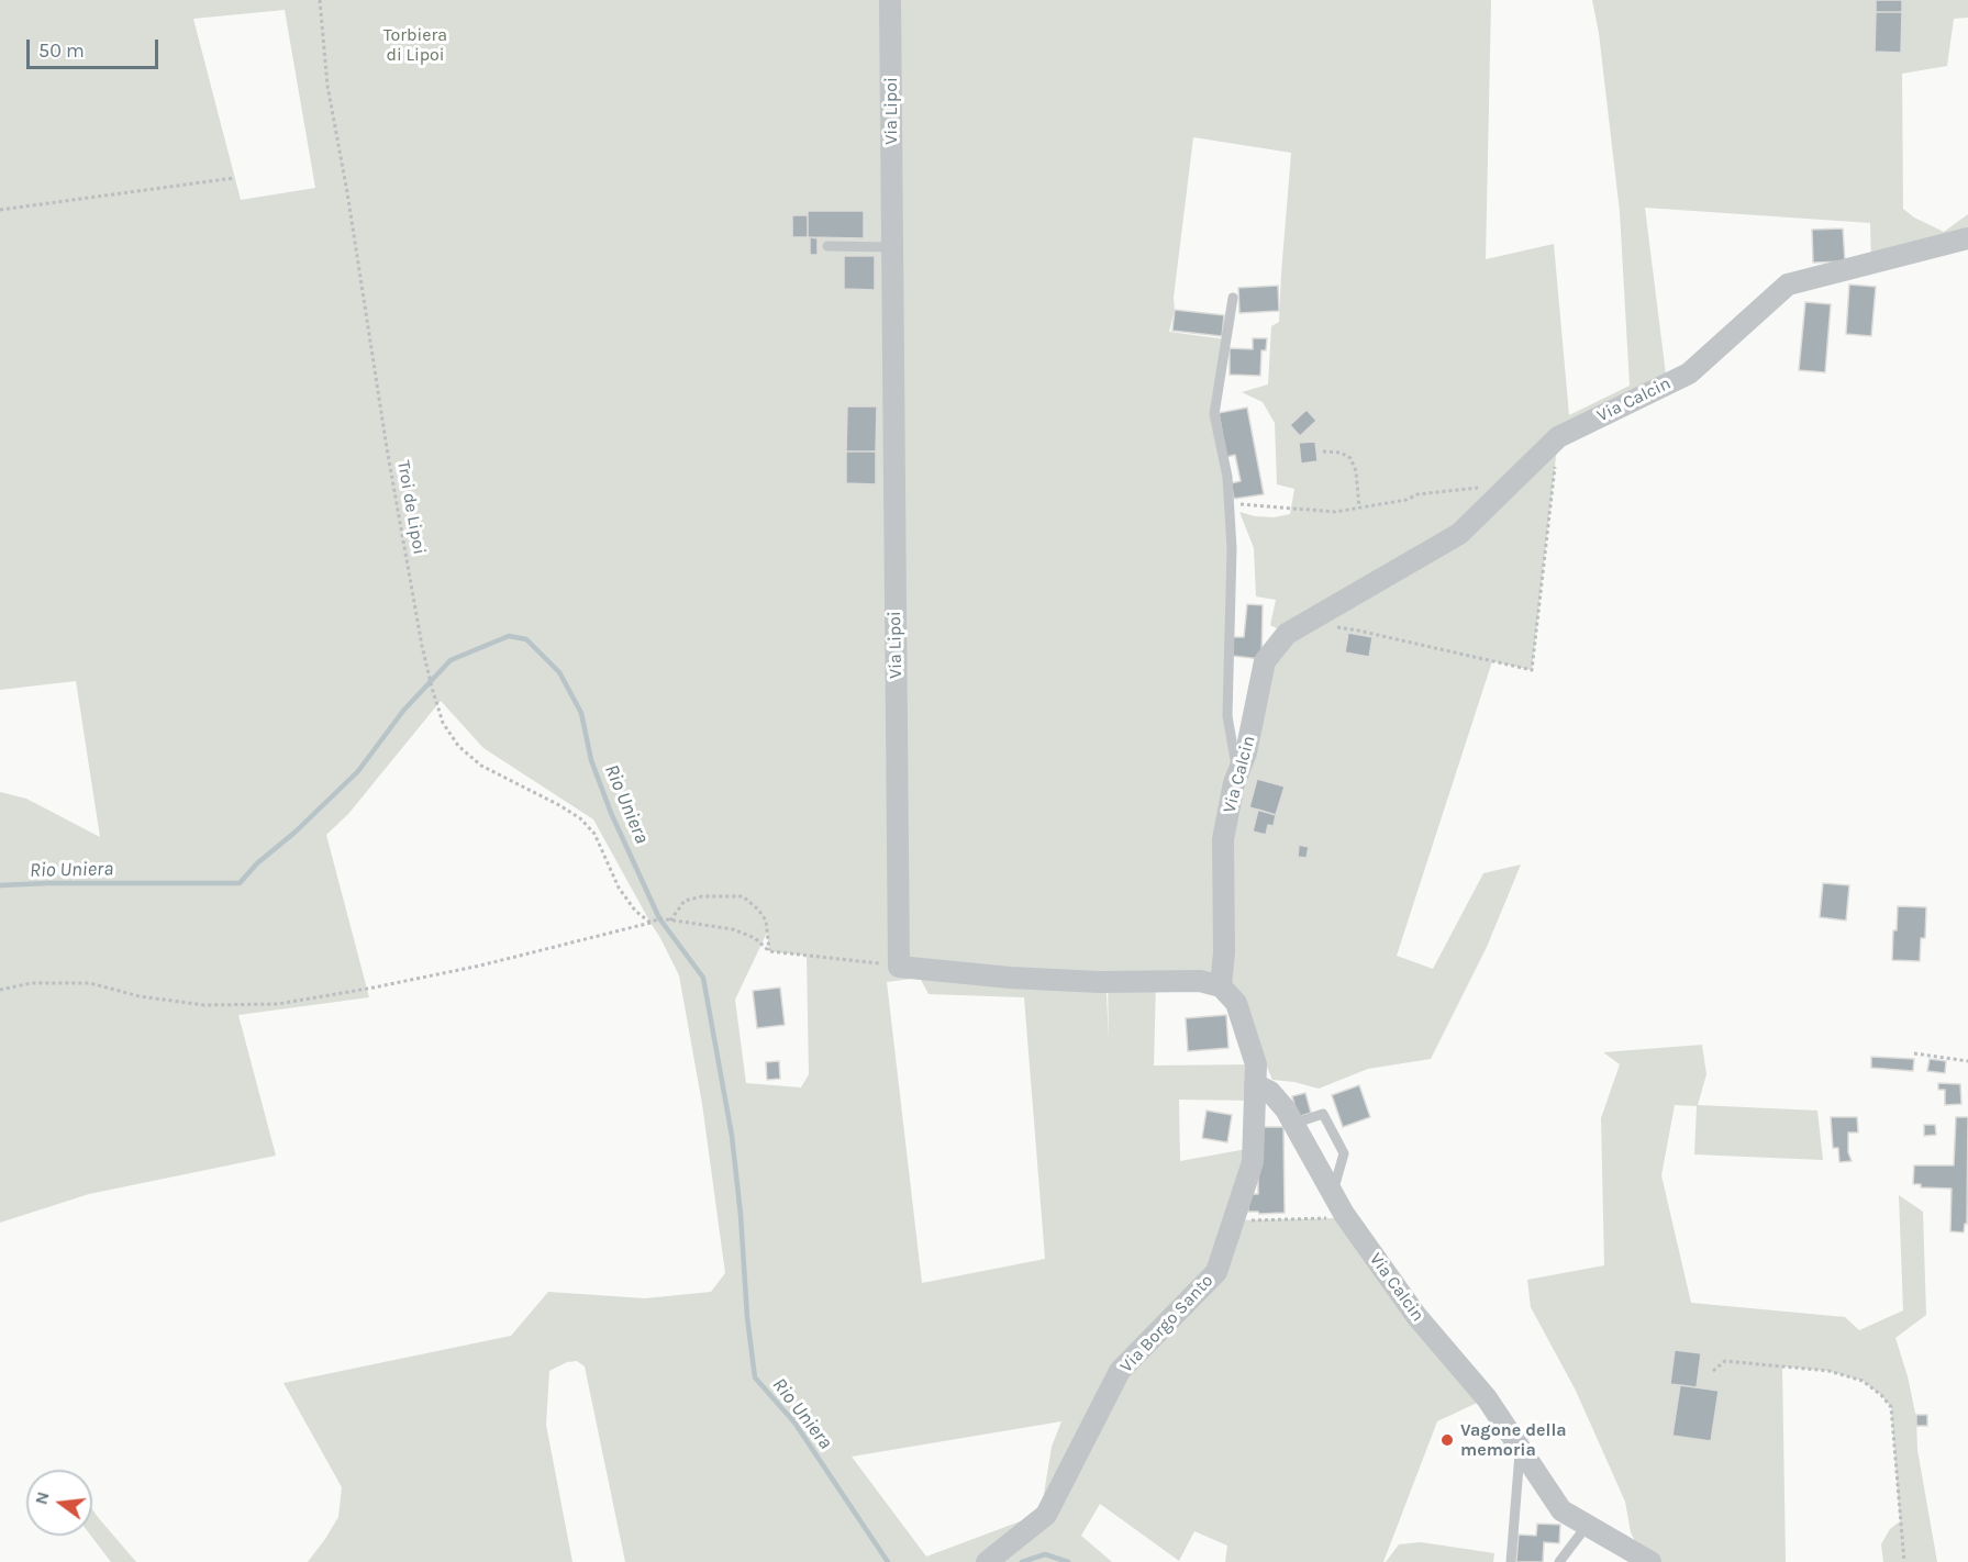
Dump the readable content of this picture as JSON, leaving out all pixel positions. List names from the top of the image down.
{
  "streets": {
    "street": ["Via Lipoi", "Via Calcin", "Via Borgo Santo"],
    "path": ["Troi de Lipoi"]
  },
  "crossings": [
    ["Via Calcin", "Via Borgo Santo"]
  ],
  "water": ["Rio Uniera"],
  "parks": ["Torbiera di Lipoi"],
  "places": ["Vagone della memoria"],
  "scale_bar": "50 m",
  "north": "left"
}
